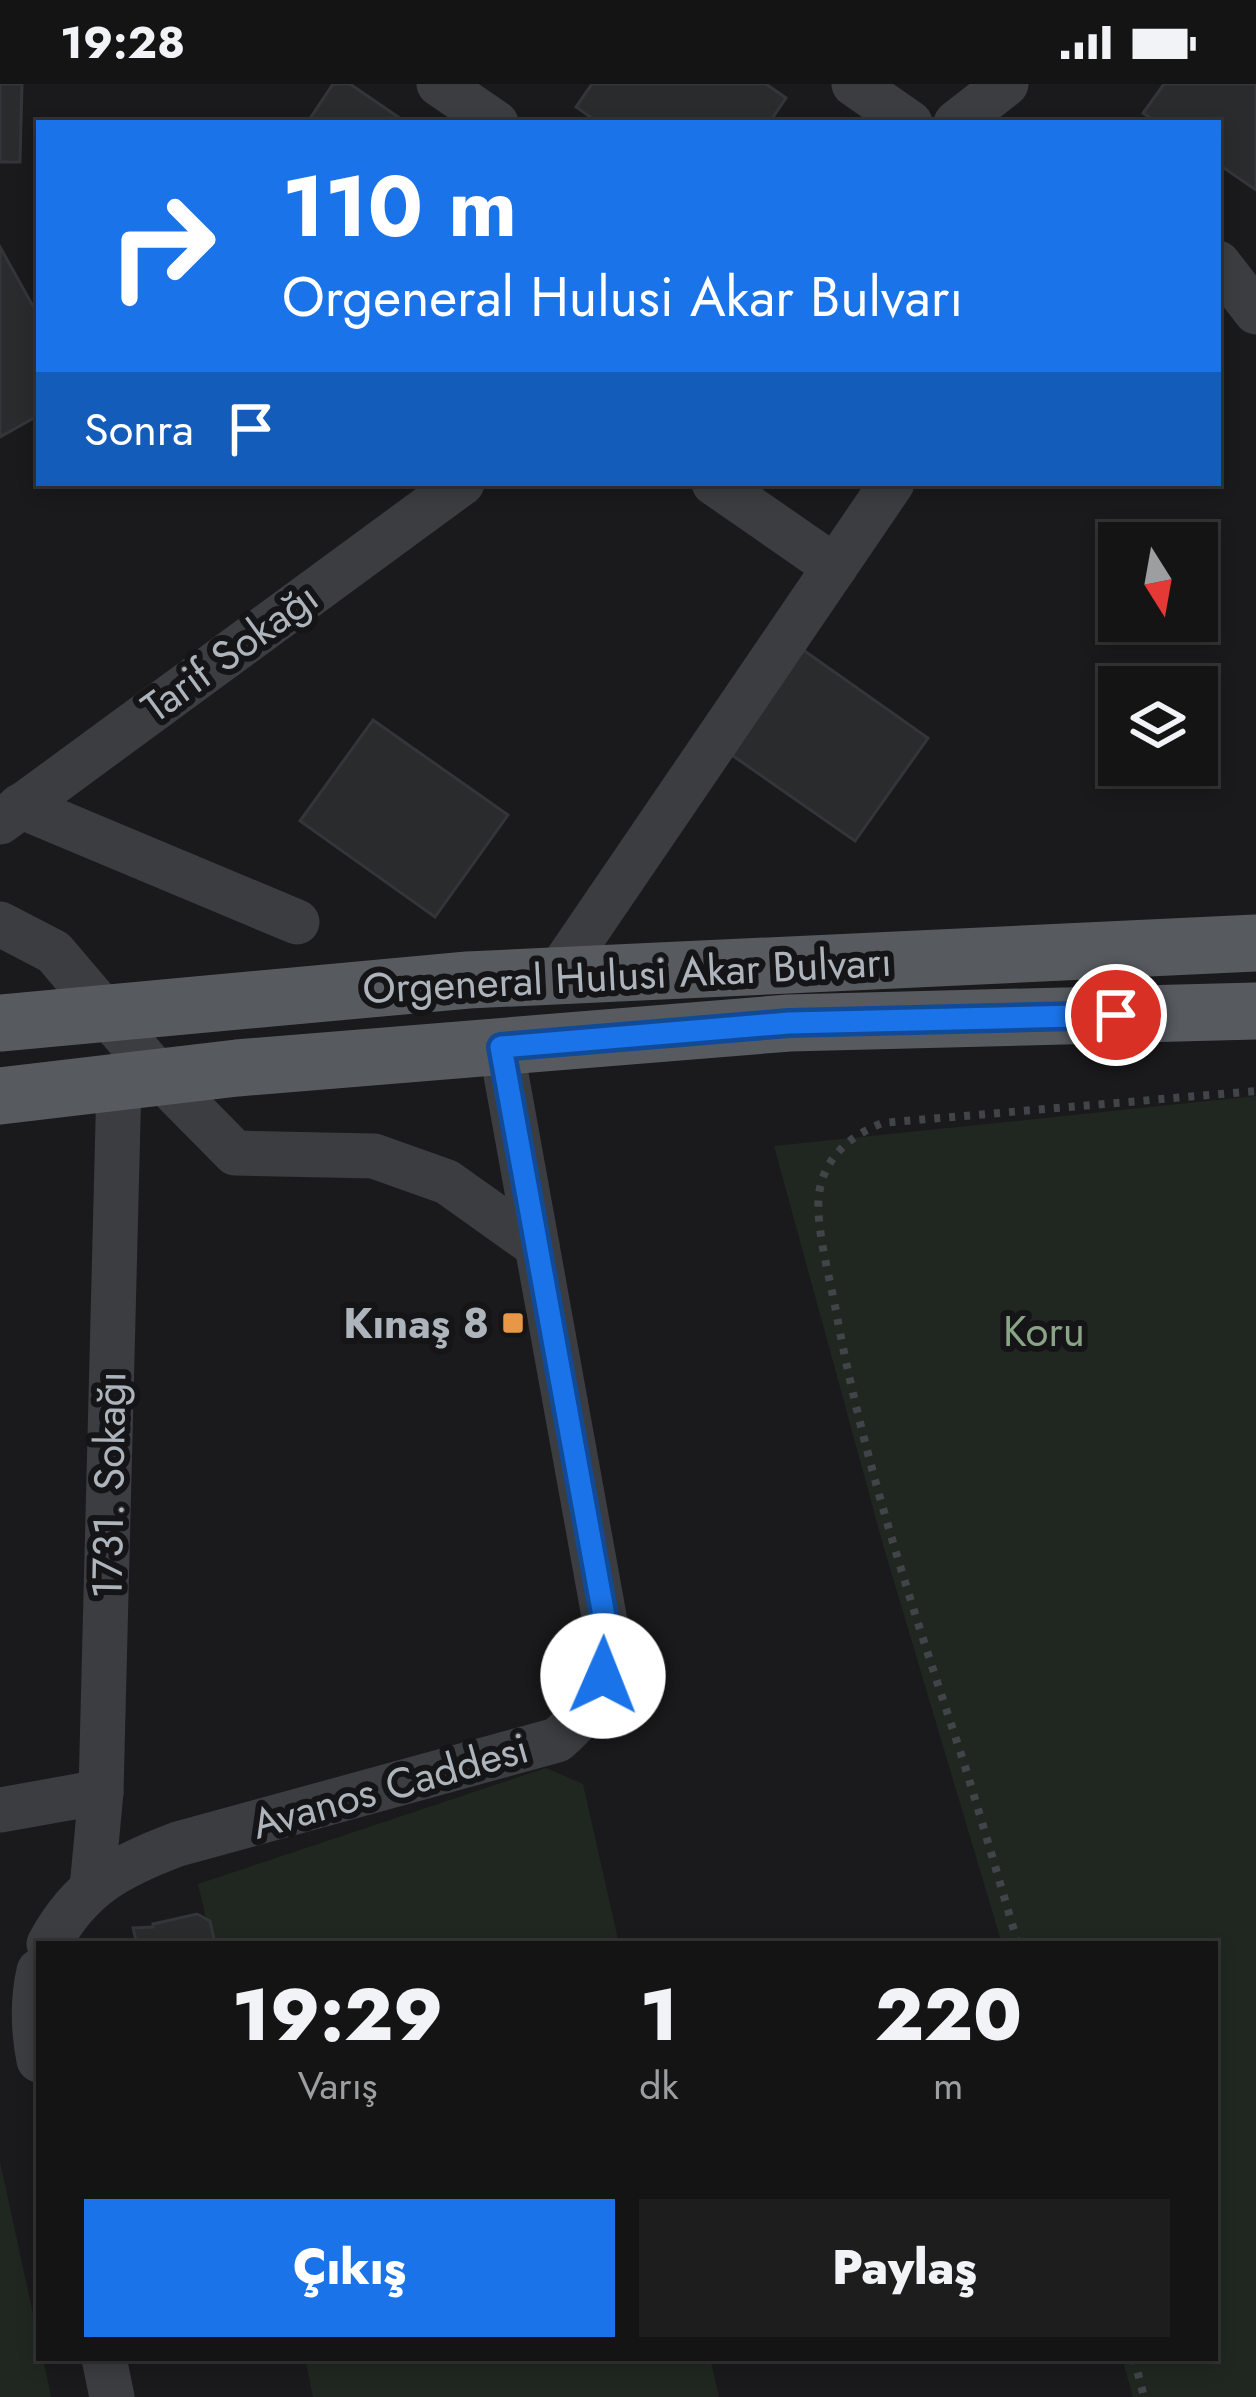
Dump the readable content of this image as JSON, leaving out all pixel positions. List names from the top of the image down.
{
  "streets": {
    "main road": ["Orgeneral Hulusi Akar Bulvarı"],
    "street": ["Tarif Sokağı", "1731. Sokağı", "Avanos Caddesi"]
  },
  "crossings": [
    ["Orgeneral Hulusi Akar Bulvarı", "1731. Sokağı"],
    ["Orgeneral Hulusi Akar Bulvarı", "Avanos Caddesi"],
    ["1731. Sokağı", "Avanos Caddesi"]
  ],
  "parks": ["Koru"],
  "places": {
    "transit": ["Kınaş 8"]
  },
  "north": "bottom",
  "page": {
    "status": "19:28",
    "turn": ["110 m", "Orgeneral Hulusi Akar Bulvarı"],
    "then": "Sonra",
    "eta": [
      "19:29",
      "Varış",
      "1",
      "dk",
      "220",
      "m"
    ],
    "buttons": ["Çıkış", "Paylaş"]
  }
}
